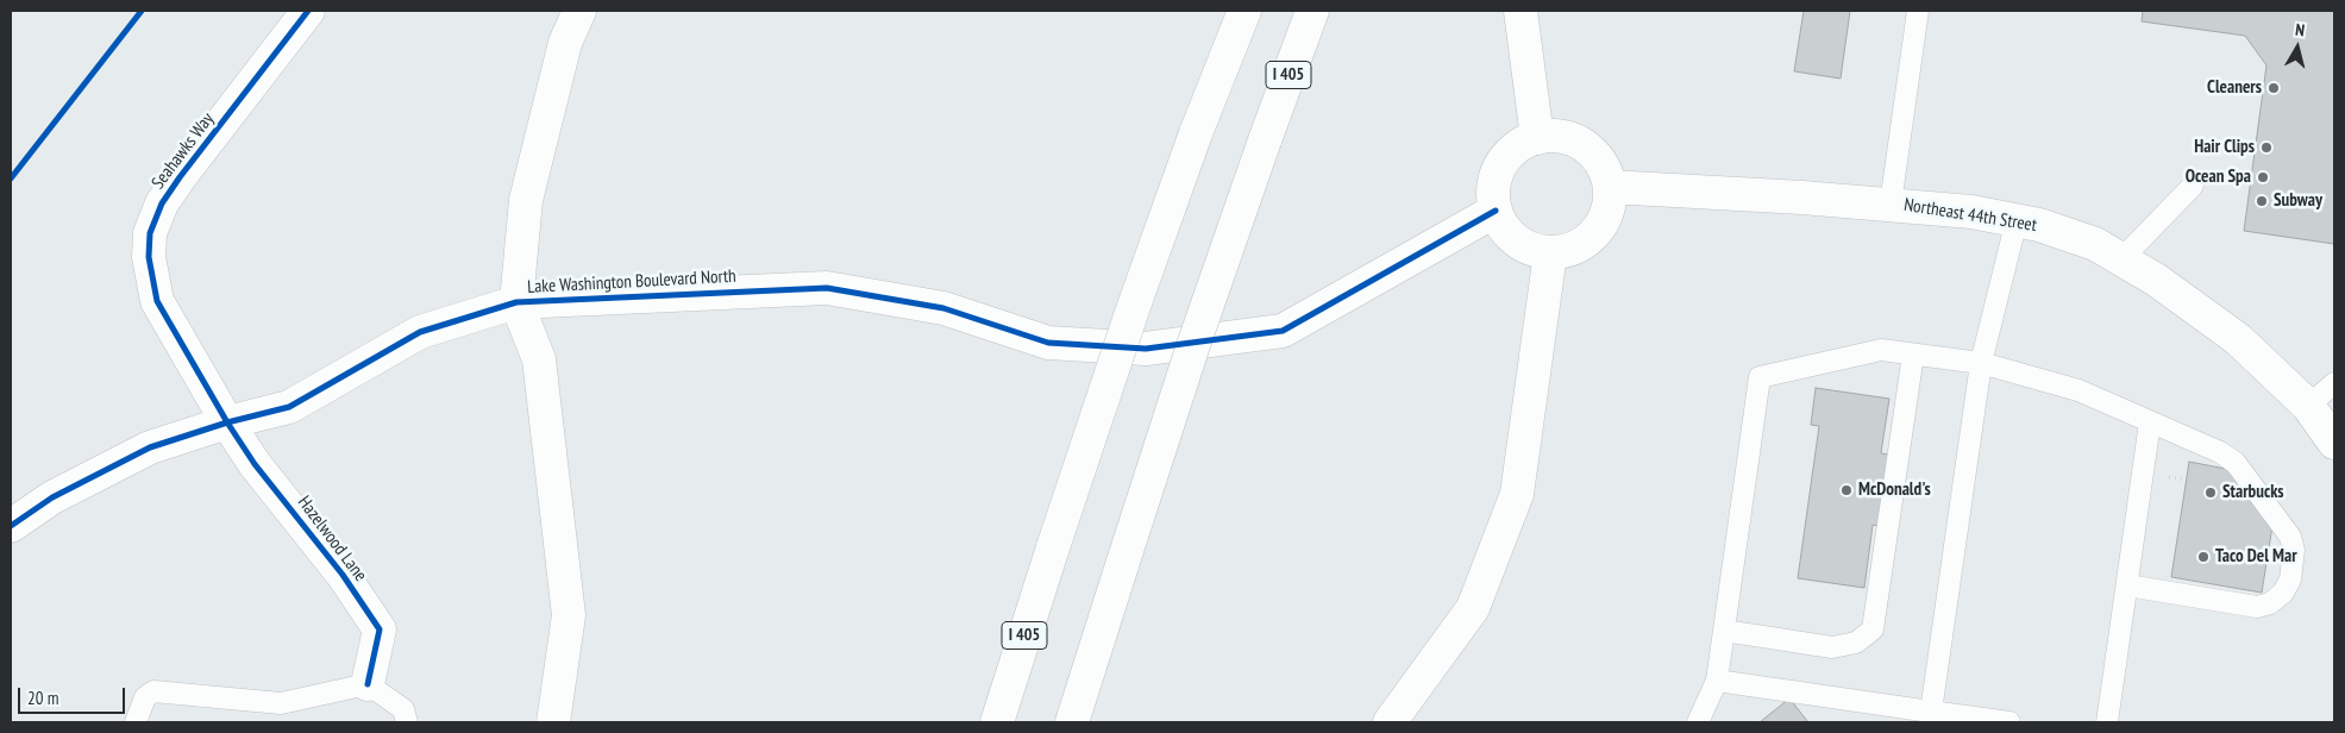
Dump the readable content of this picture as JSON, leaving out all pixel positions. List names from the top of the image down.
{
  "streets": {
    "main road": [
      "I 405",
      "Seahawks Way",
      "Northeast 44th Street",
      "Lake Washington Boulevard North",
      "Hazelwood Lane"
    ]
  },
  "crossings": [
    ["Seahawks Way", "Lake Washington Boulevard North"],
    ["Seahawks Way", "Hazelwood Lane"],
    ["Northeast 44th Street", "Lake Washington Boulevard North"],
    ["Lake Washington Boulevard North", "Hazelwood Lane"]
  ],
  "places": [
    "Cleaners",
    "Hair Clips",
    "Ocean Spa",
    "Subway",
    "McDonald's",
    "Starbucks",
    "Taco Del Mar"
  ],
  "scale_bar": "20 m",
  "north": "top"
}
